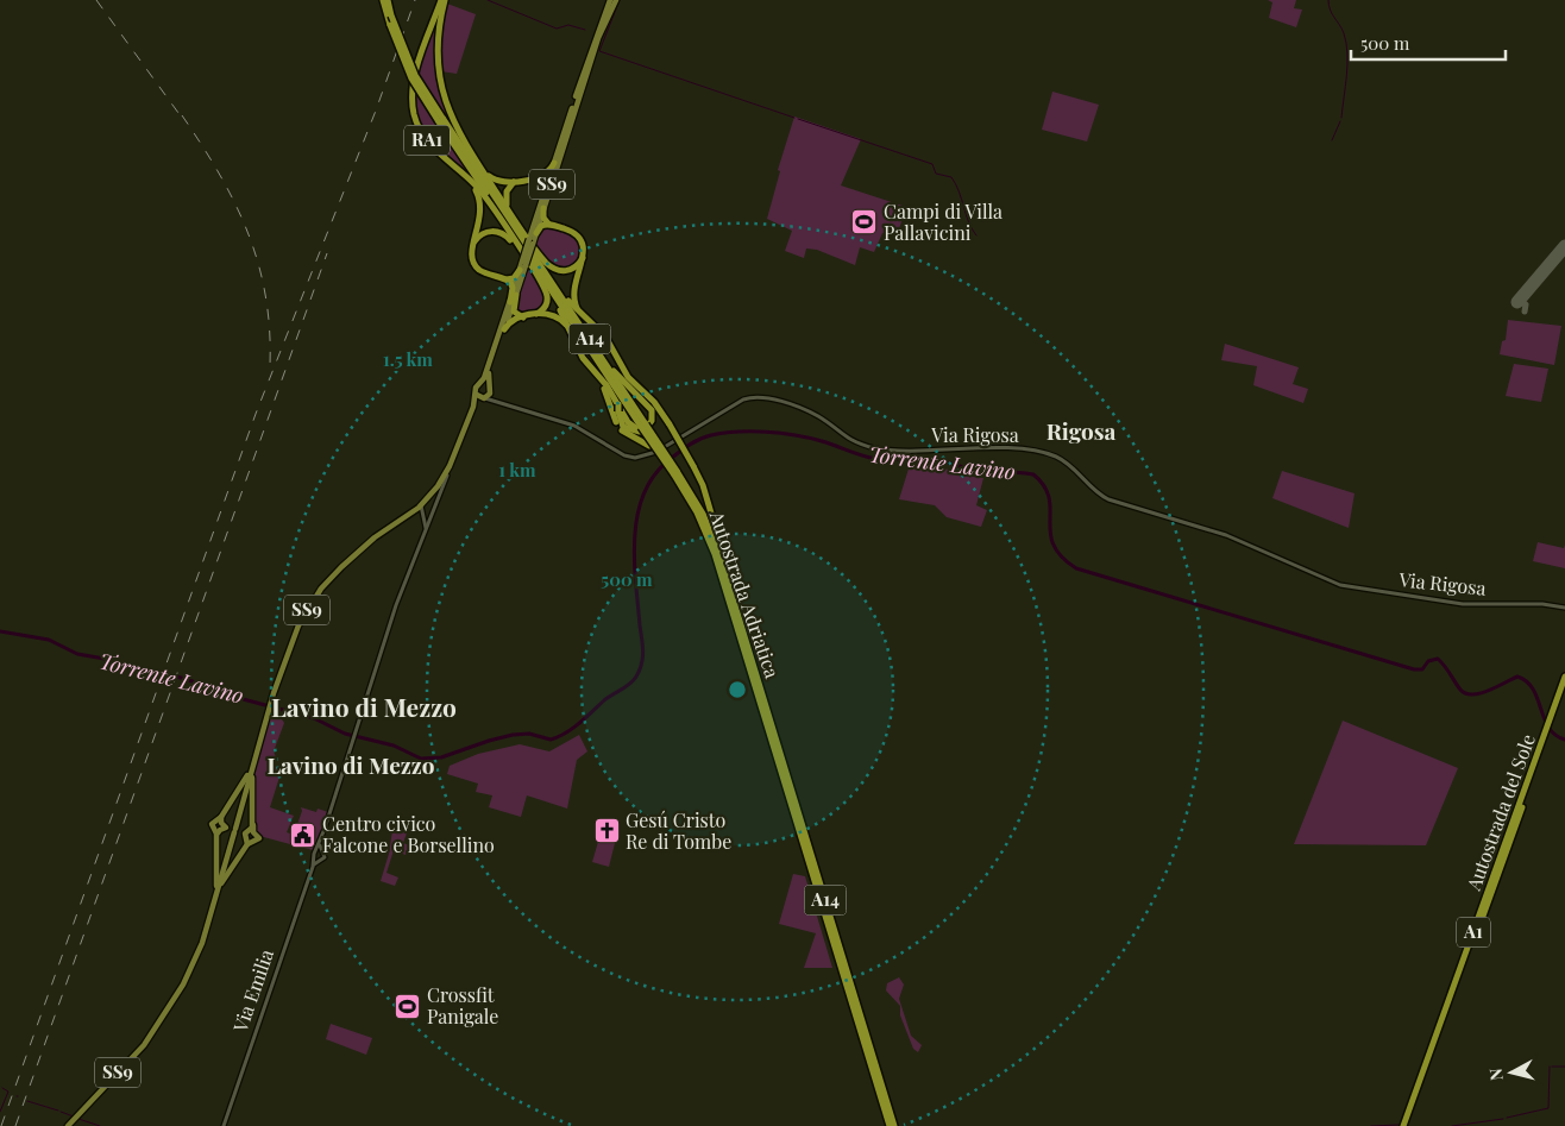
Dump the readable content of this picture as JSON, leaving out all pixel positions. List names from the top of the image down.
{
  "streets": {
    "highway": [
      "RA1",
      "A14",
      "Autostrada Adriatica",
      "Autostrada del Sole",
      "A1"
    ],
    "main road": ["SS9", "Via Rigosa", "Via Emilia"]
  },
  "crossings": [
    ["RA1", "SS9"],
    ["SS9", "Via Rigosa"],
    ["SS9", "Via Emilia"]
  ],
  "districts": ["Rigosa", "Lavino di Mezzo", "Lavino di Mezzo"],
  "water": ["Torrente Lavino"],
  "places": {
    "sports": ["Campi di Villa Pallavicini", "Crossfit Panigale"],
    "church": ["Gesú Cristo Re di Tombe"],
    "public building": ["Centro civico Falcone e Borsellino"]
  },
  "scale_bar": "500 m",
  "north": "left",
  "rings": ["1.5 km", "1 km", "500 m"]
}
